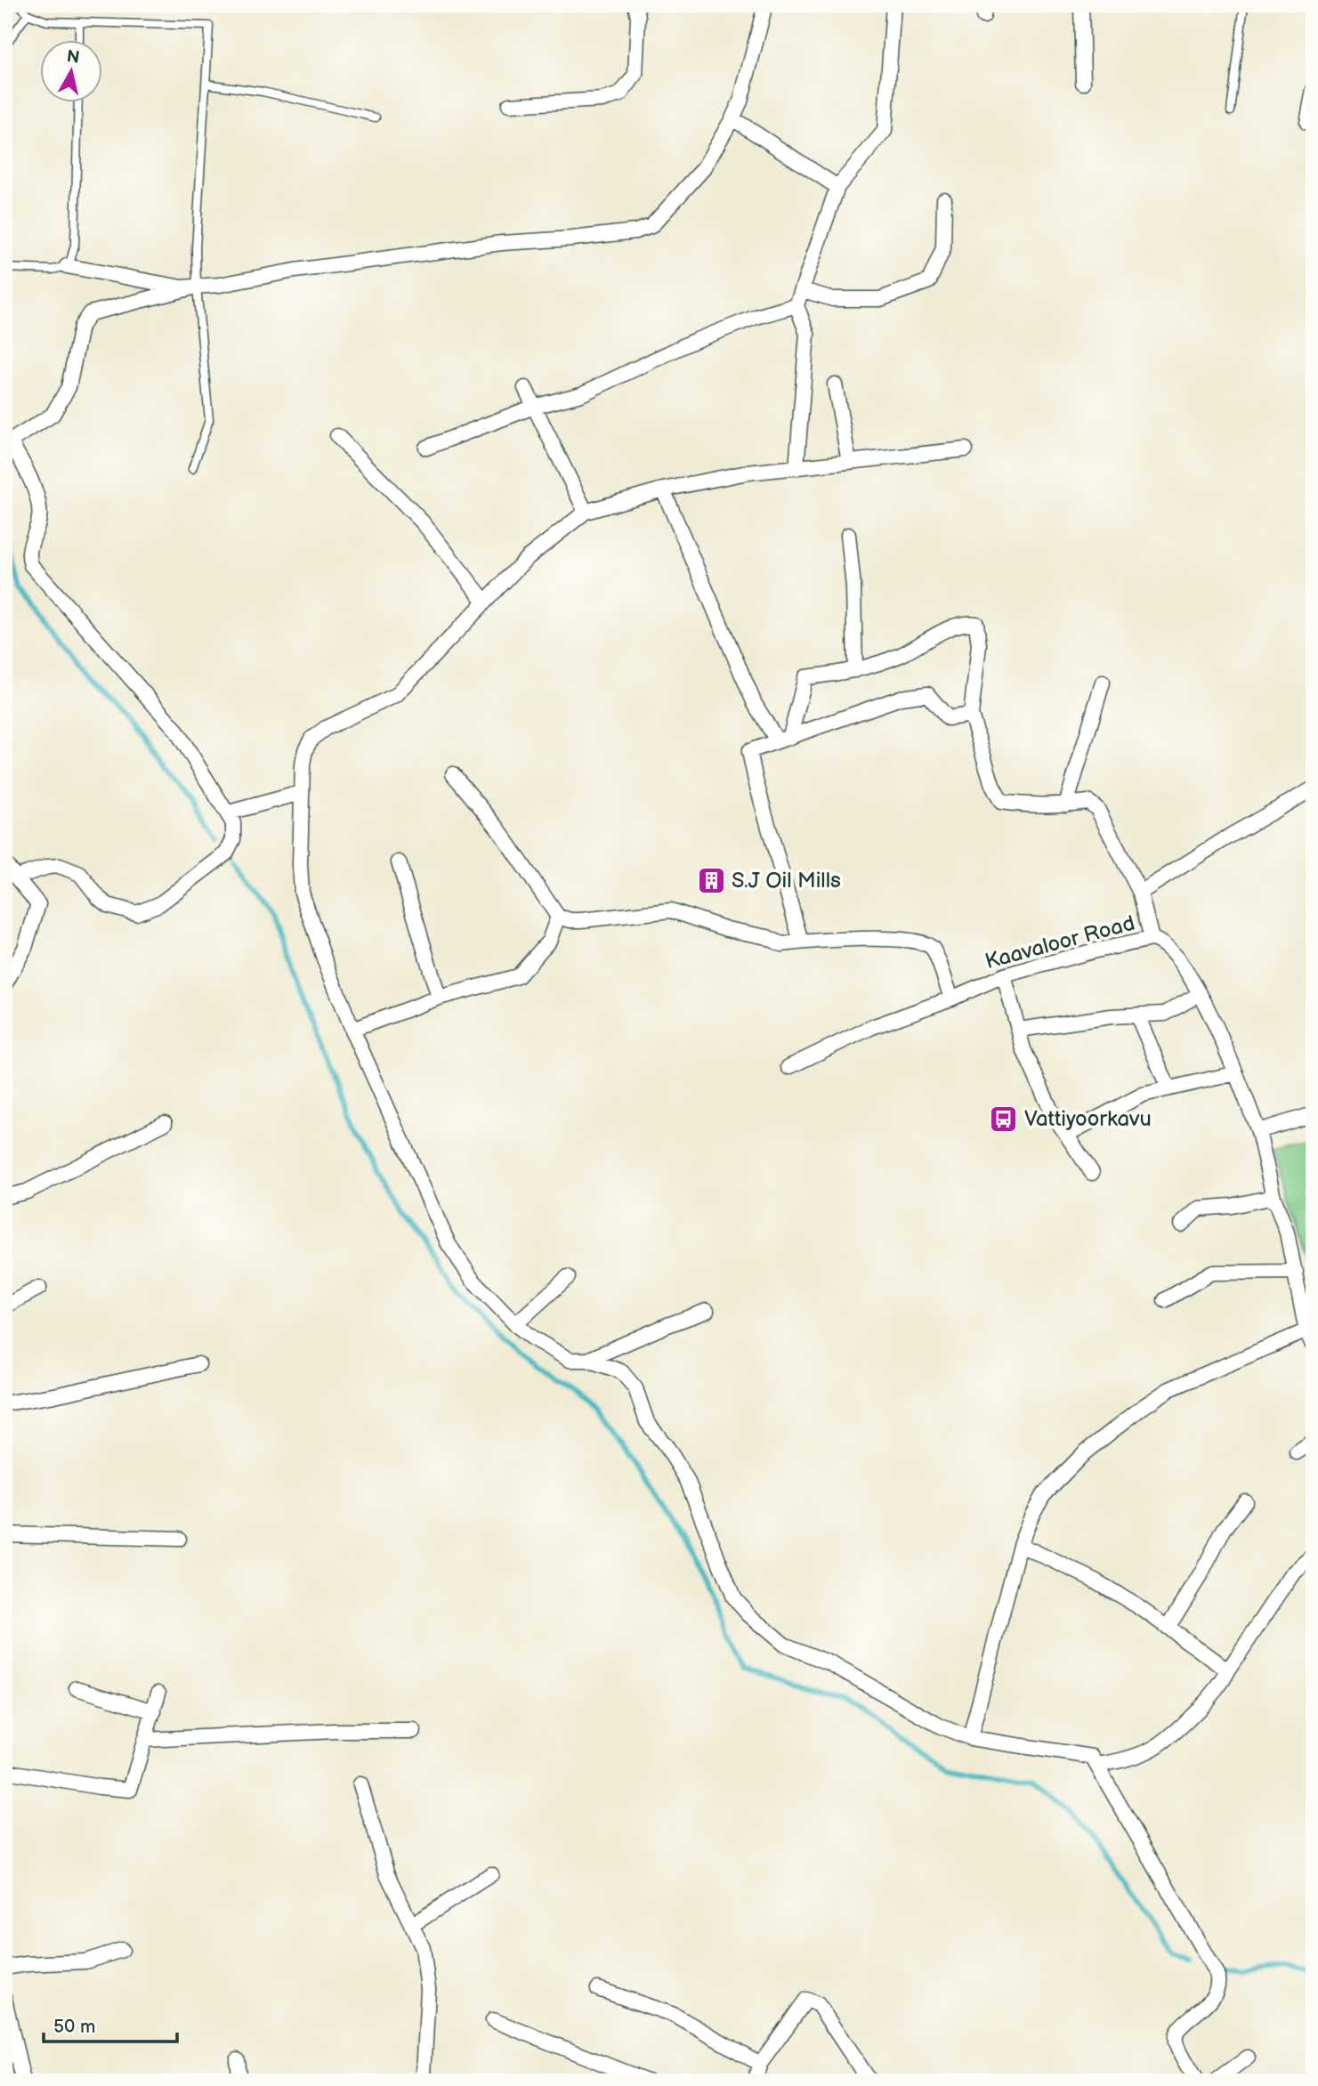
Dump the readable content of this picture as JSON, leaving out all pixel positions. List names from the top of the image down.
{
  "streets": {
    "street": ["Kaavaloor Road"]
  },
  "places": {
    "building": ["S.J Oil Mills"],
    "bus stop": ["Vattiyoorkavu"]
  },
  "scale_bar": "50 m",
  "north": "top"
}
